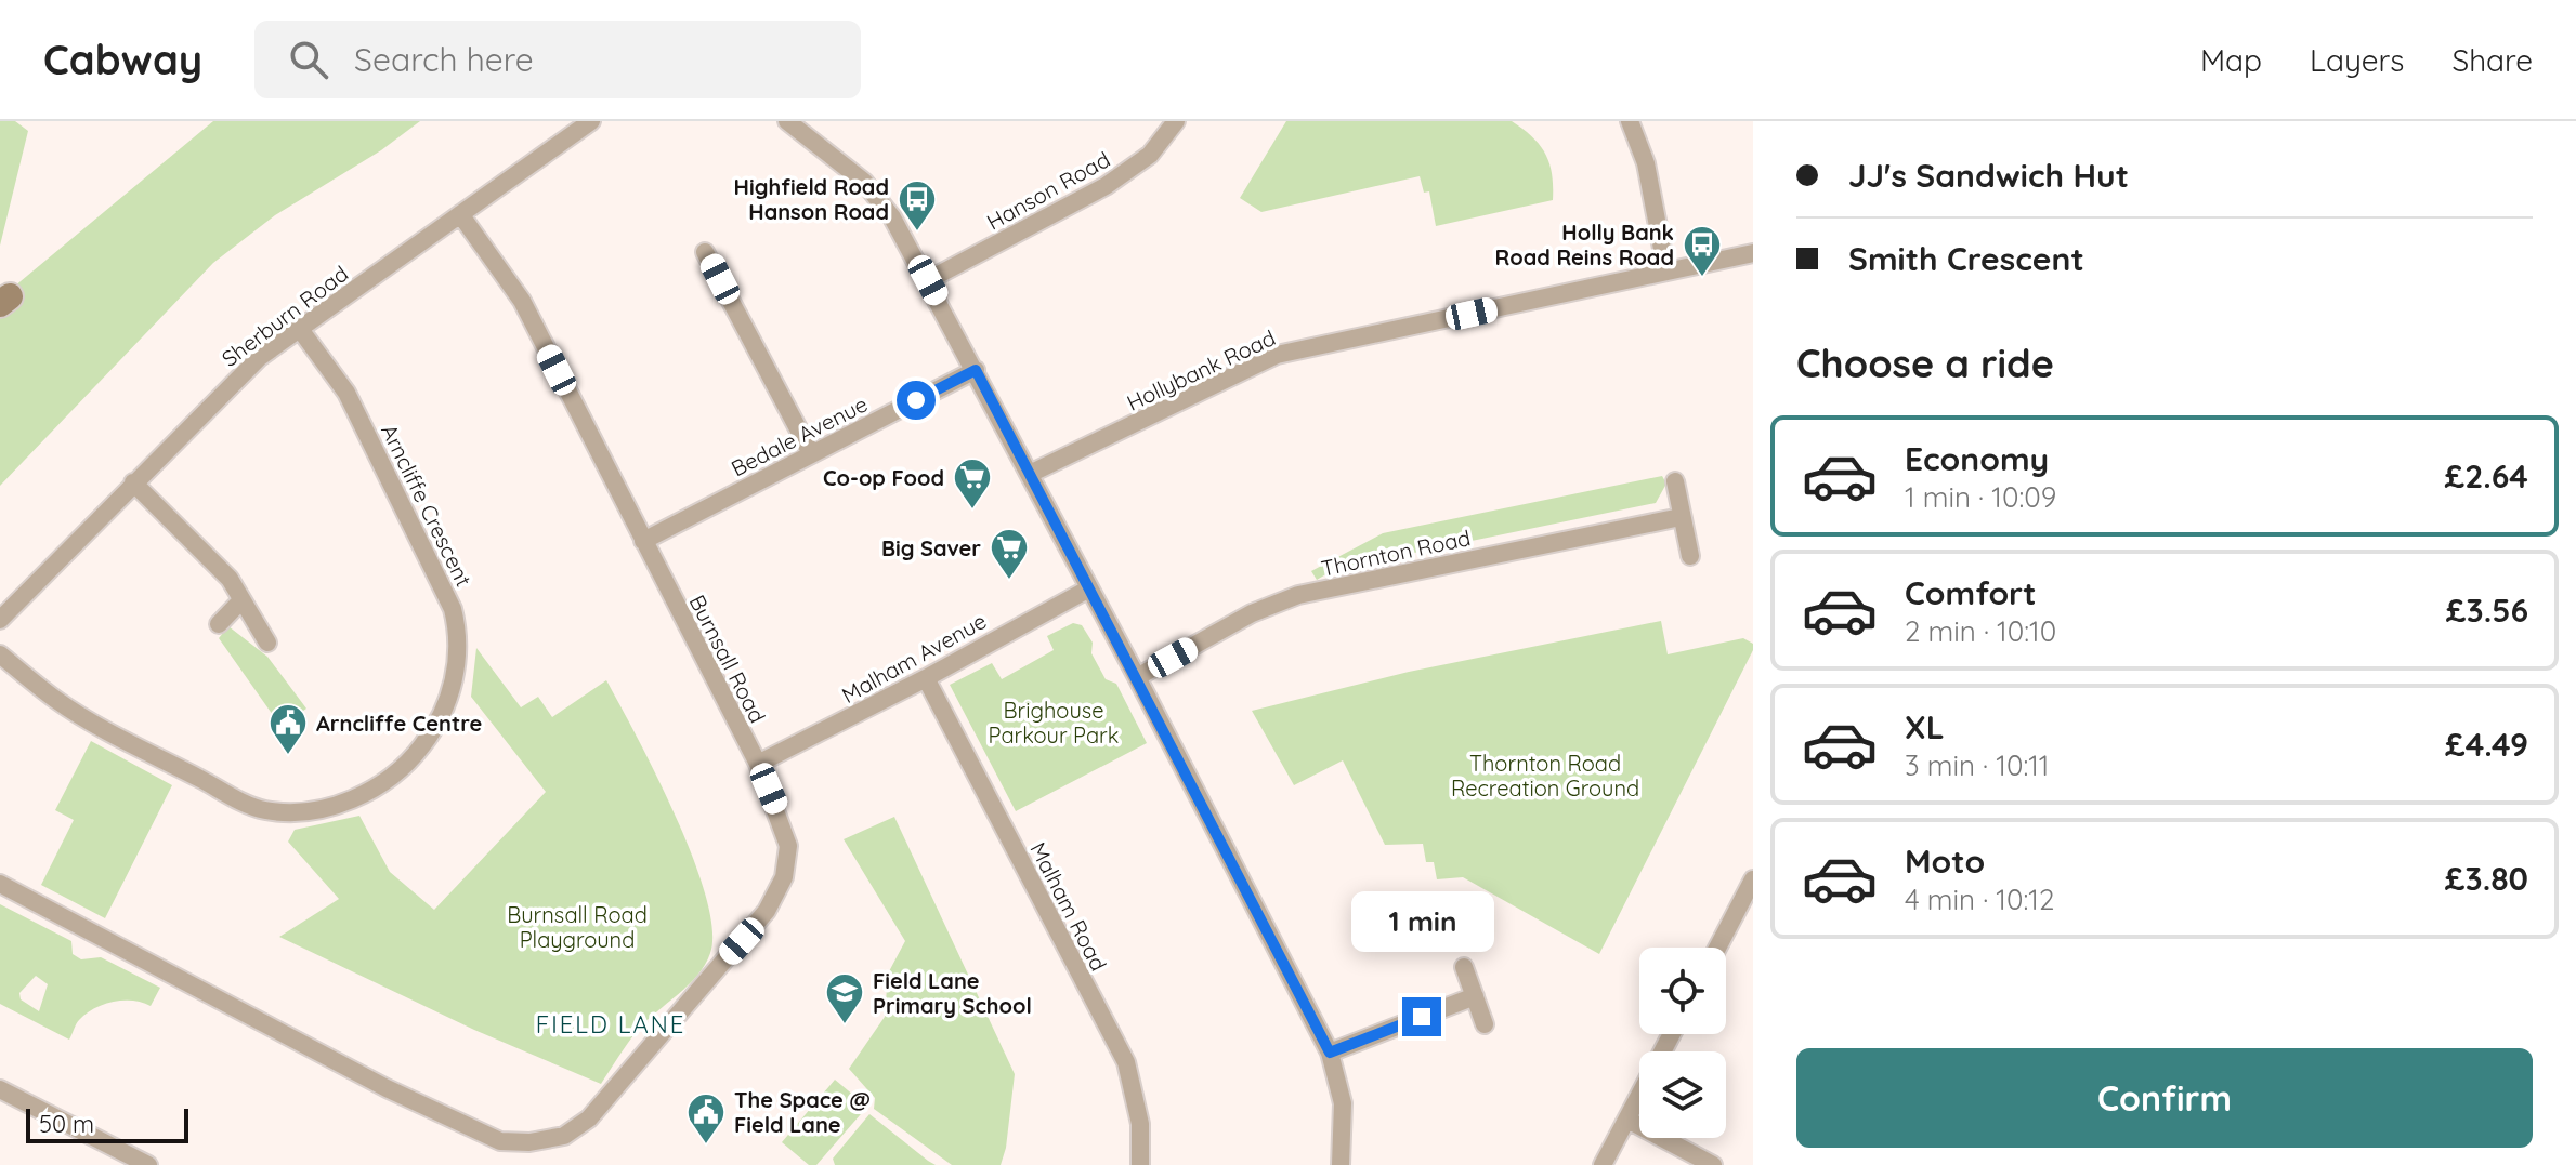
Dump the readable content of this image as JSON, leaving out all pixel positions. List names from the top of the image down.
{
  "streets": {
    "street": [
      "Hanson Road",
      "Sherburn Road",
      "Hollybank Road",
      "Bedale Avenue",
      "Arncliffe Crescent",
      "Thornton Road",
      "Malham Avenue",
      "Burnsall Road",
      "Malham Road"
    ]
  },
  "crossings": [
    ["Sherburn Road", "Arncliffe Crescent"],
    ["Sherburn Road", "Burnsall Road"],
    ["Bedale Avenue", "Burnsall Road"],
    ["Malham Avenue", "Burnsall Road"],
    ["Malham Avenue", "Malham Road"]
  ],
  "districts": ["FIELD LANE"],
  "parks": ["Brighouse Parkour Park", "Thornton Road Recreation Ground", "Burnsall Road Playground"],
  "places": {
    "bus stop": ["Highfield Road Hanson Road", "Holly Bank Road Reins Road"],
    "supermarket": ["Co-op Food", "Big Saver"],
    "public building": ["Arncliffe Centre", "The Space @ Field Lane"],
    "school or university": ["Field Lane Primary School"]
  },
  "scale_bar": "50 m",
  "page": {
    "header": "Cabway",
    "search": "Search here",
    "nav": ["Map", "Layers", "Share"],
    "banner": ["JJ's Sandwich Hut", "Smith Crescent"],
    "heading": "Choose a ride",
    "list": [
      {
        "name": "Economy",
        "note": "1 min · 10:09",
        "value": "£2.64"
      },
      {
        "name": "Comfort",
        "note": "2 min · 10:10",
        "value": "£3.56"
      },
      {
        "name": "XL",
        "note": "3 min · 10:11",
        "value": "£4.49"
      },
      {
        "name": "Moto",
        "note": "4 min · 10:12",
        "value": "£3.80"
      }
    ],
    "bubble": "1 min",
    "buttons": "Confirm",
    "scale": "50 m"
  }
}
